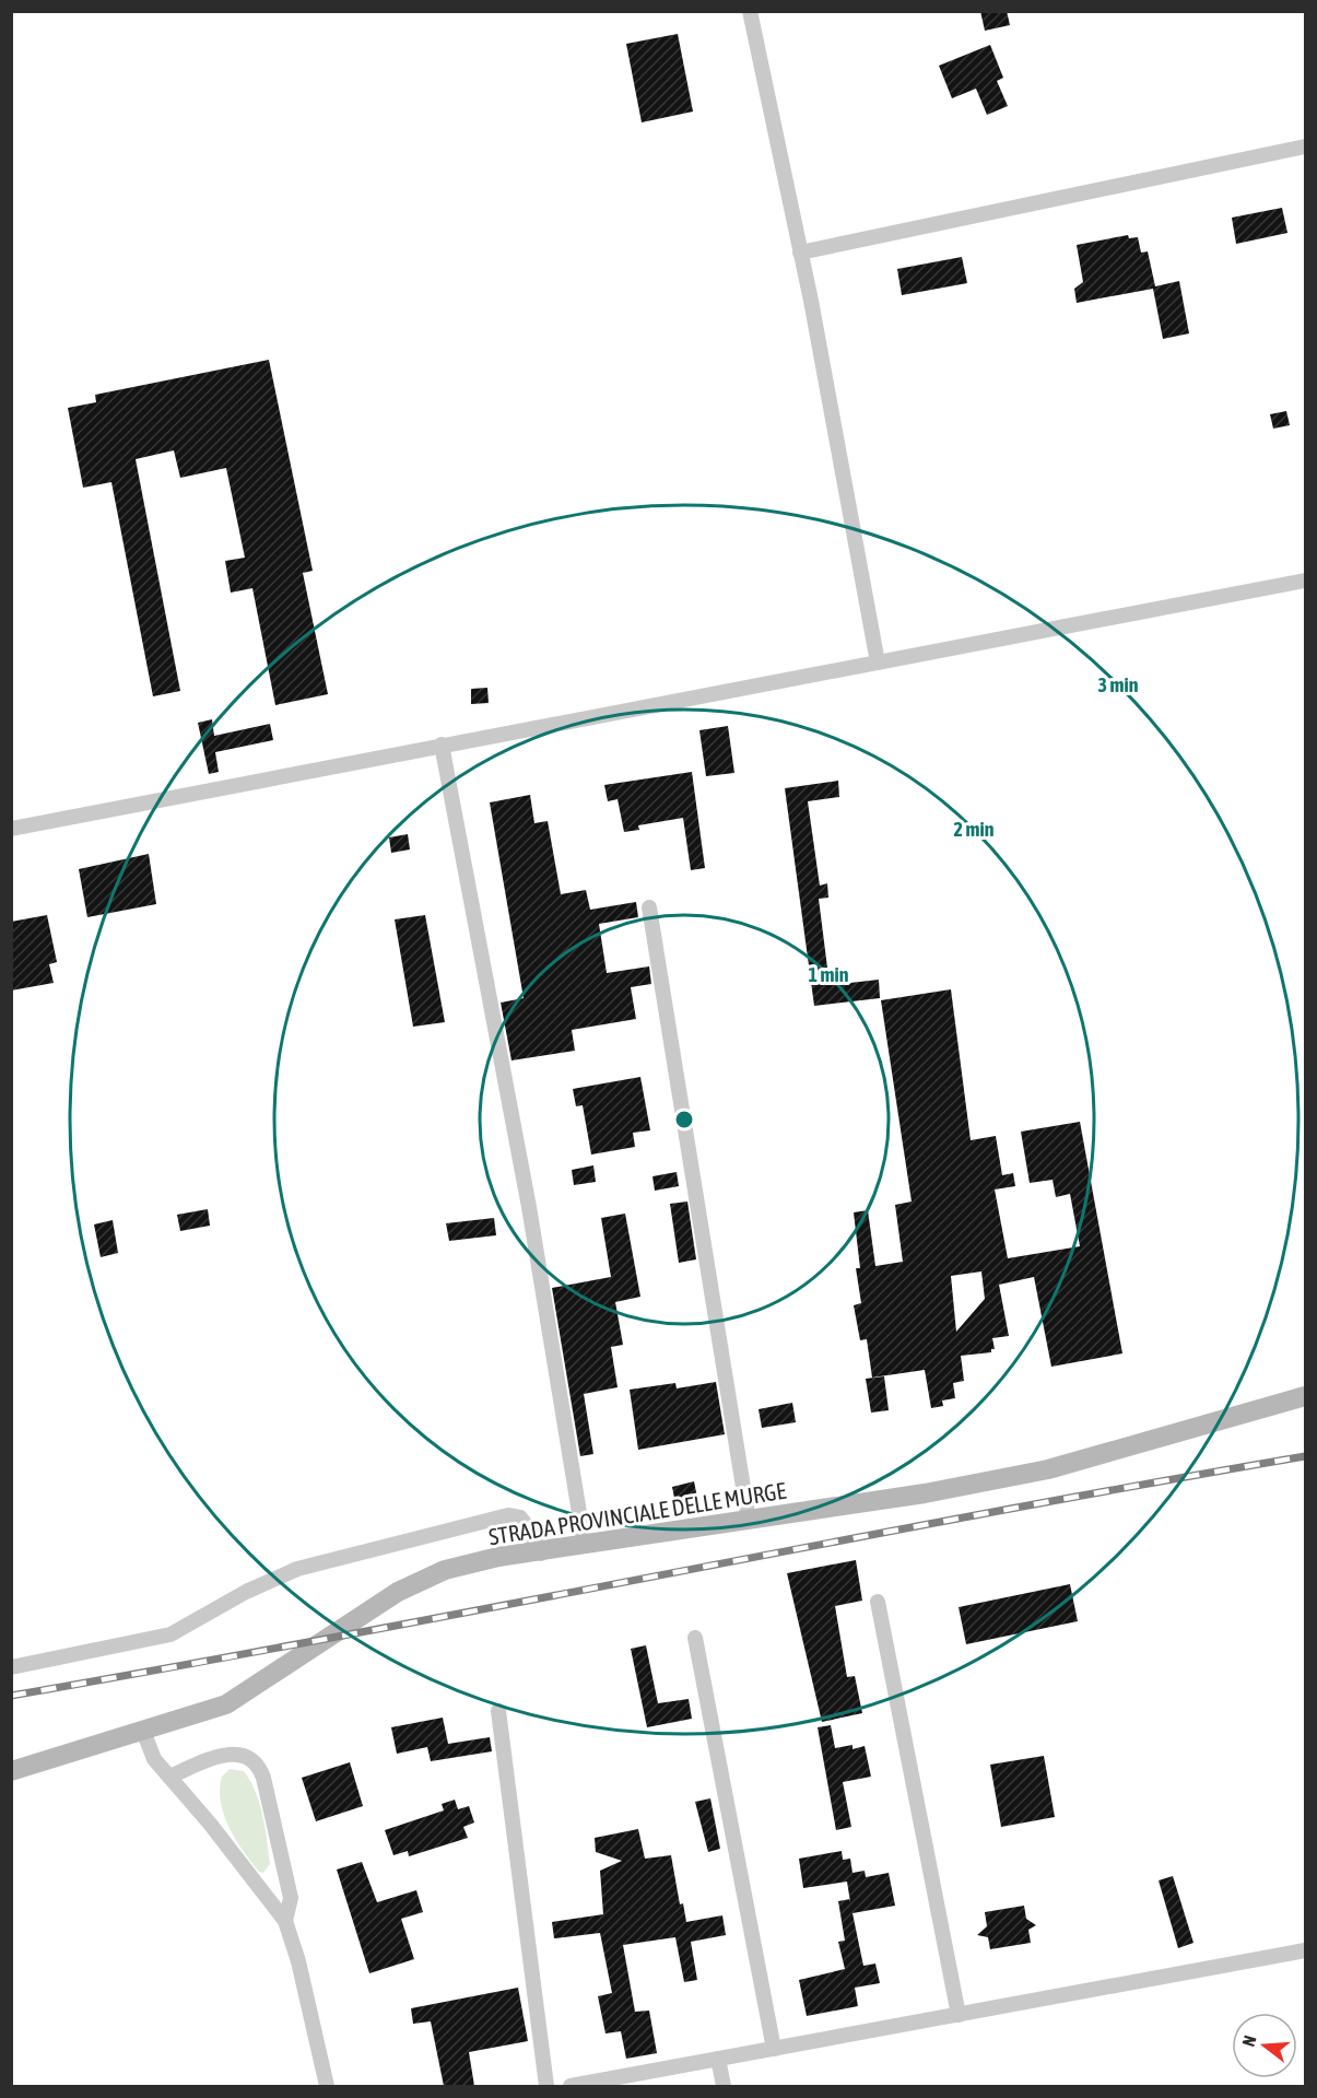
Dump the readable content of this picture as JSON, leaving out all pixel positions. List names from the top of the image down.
{
  "streets": {
    "main road": ["STRADA PROVINCIALE DELLE MURGE"]
  },
  "north": "left",
  "rings": ["3 min", "2 min", "1 min"]
}
